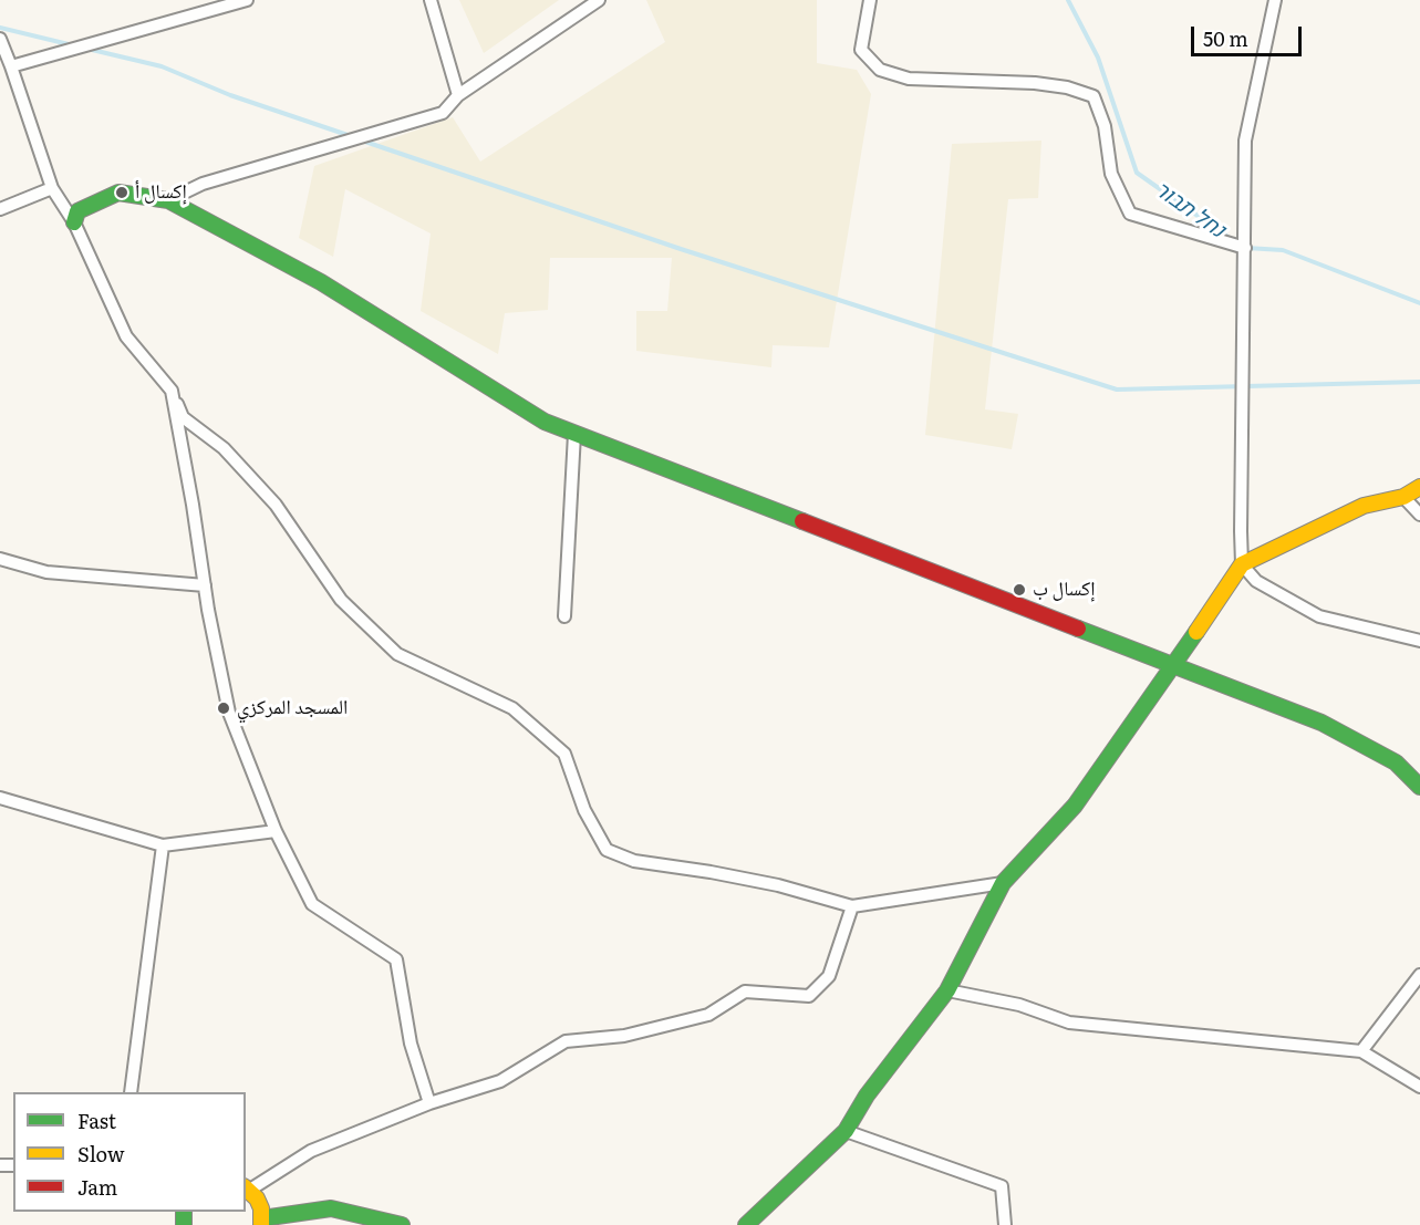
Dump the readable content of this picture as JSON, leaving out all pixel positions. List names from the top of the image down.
{
  "water": ["נחל תבור"],
  "places": ["إكسال أ", "إكسال ب", "المسجد المركزي"],
  "legend": ["Fast", "Slow", "Jam"],
  "scale_bar": "50 m"
}
